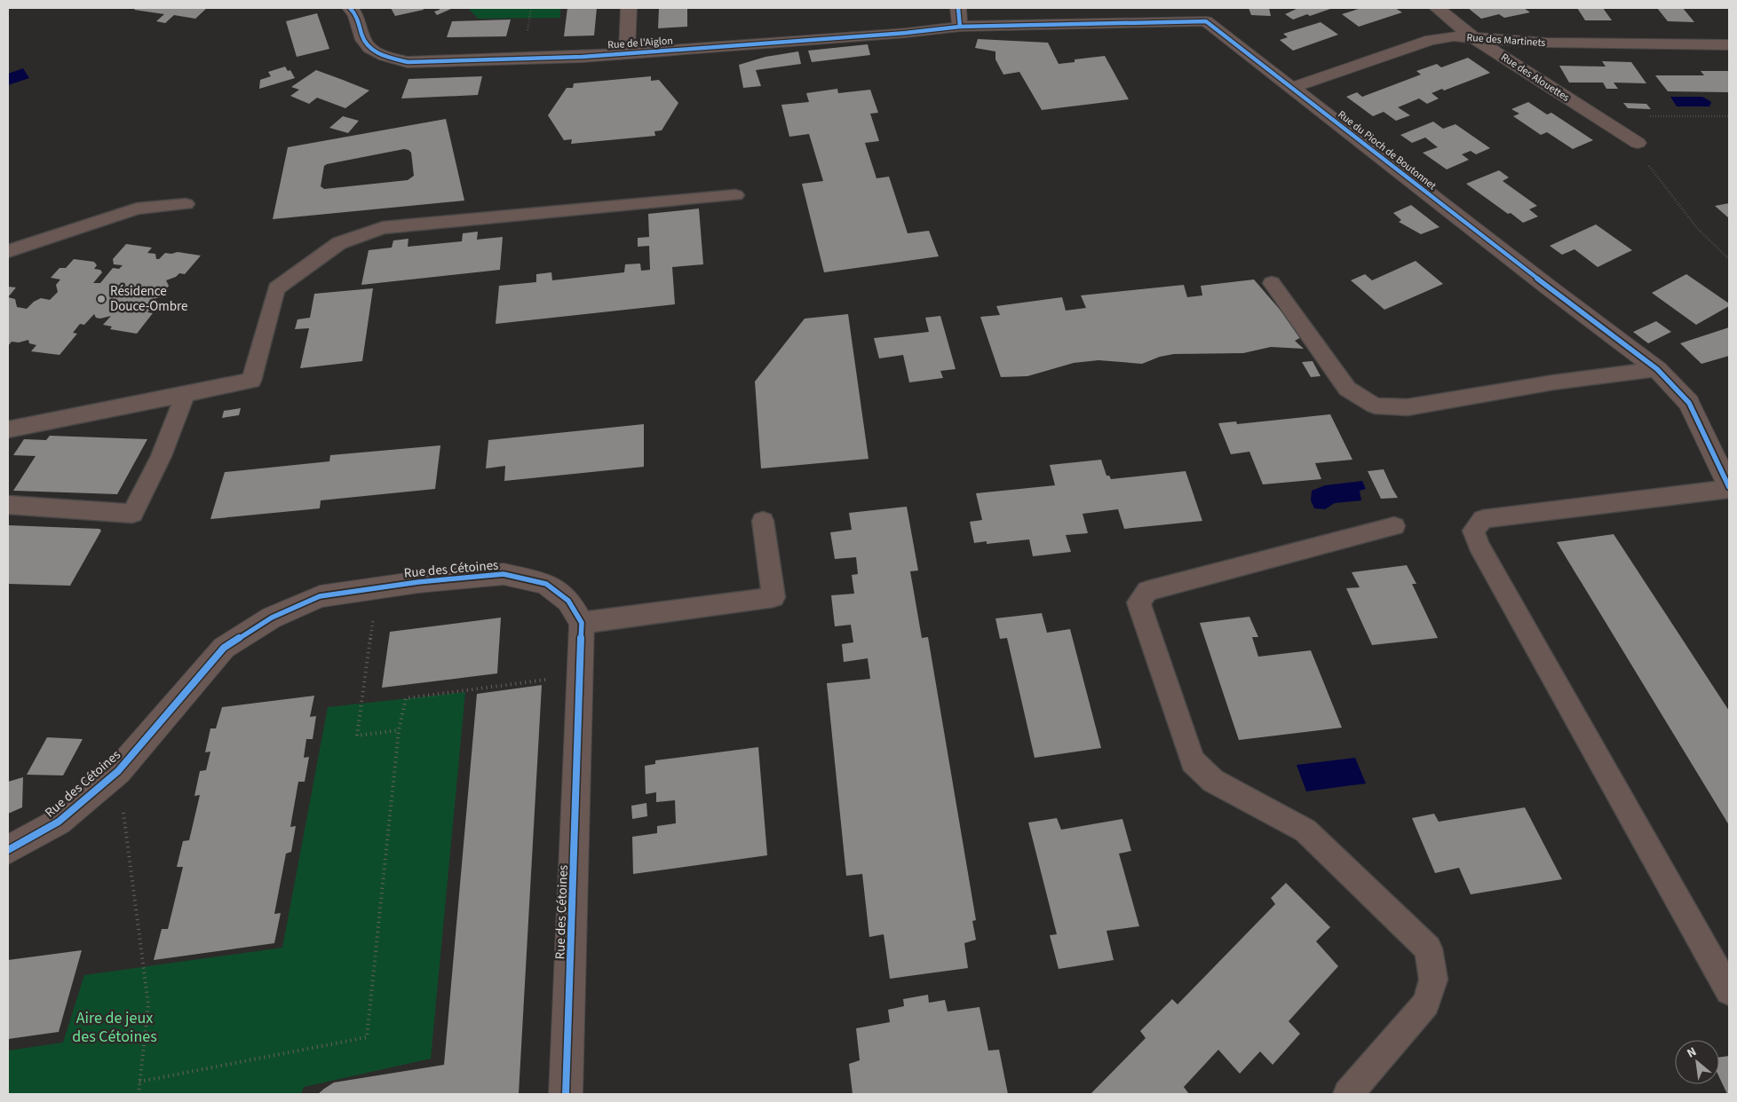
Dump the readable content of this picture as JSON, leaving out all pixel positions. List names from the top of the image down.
{
  "streets": {
    "street": [
      "Rue des Martinets",
      "Rue de l'Aiglon",
      "Rue des Alouettes",
      "Rue du Pioch de Boutonnet",
      "Rue des Cétoines"
    ]
  },
  "crossings": [
    ["Rue des Martinets", "Rue des Alouettes"],
    ["Rue des Martinets", "Rue du Pioch de Boutonnet"],
    ["Rue de l'Aiglon", "Rue du Pioch de Boutonnet"]
  ],
  "parks": ["Aire de jeux des Cétoines"],
  "places": ["Résidence Douce-Ombre"],
  "north": "top left"
}
